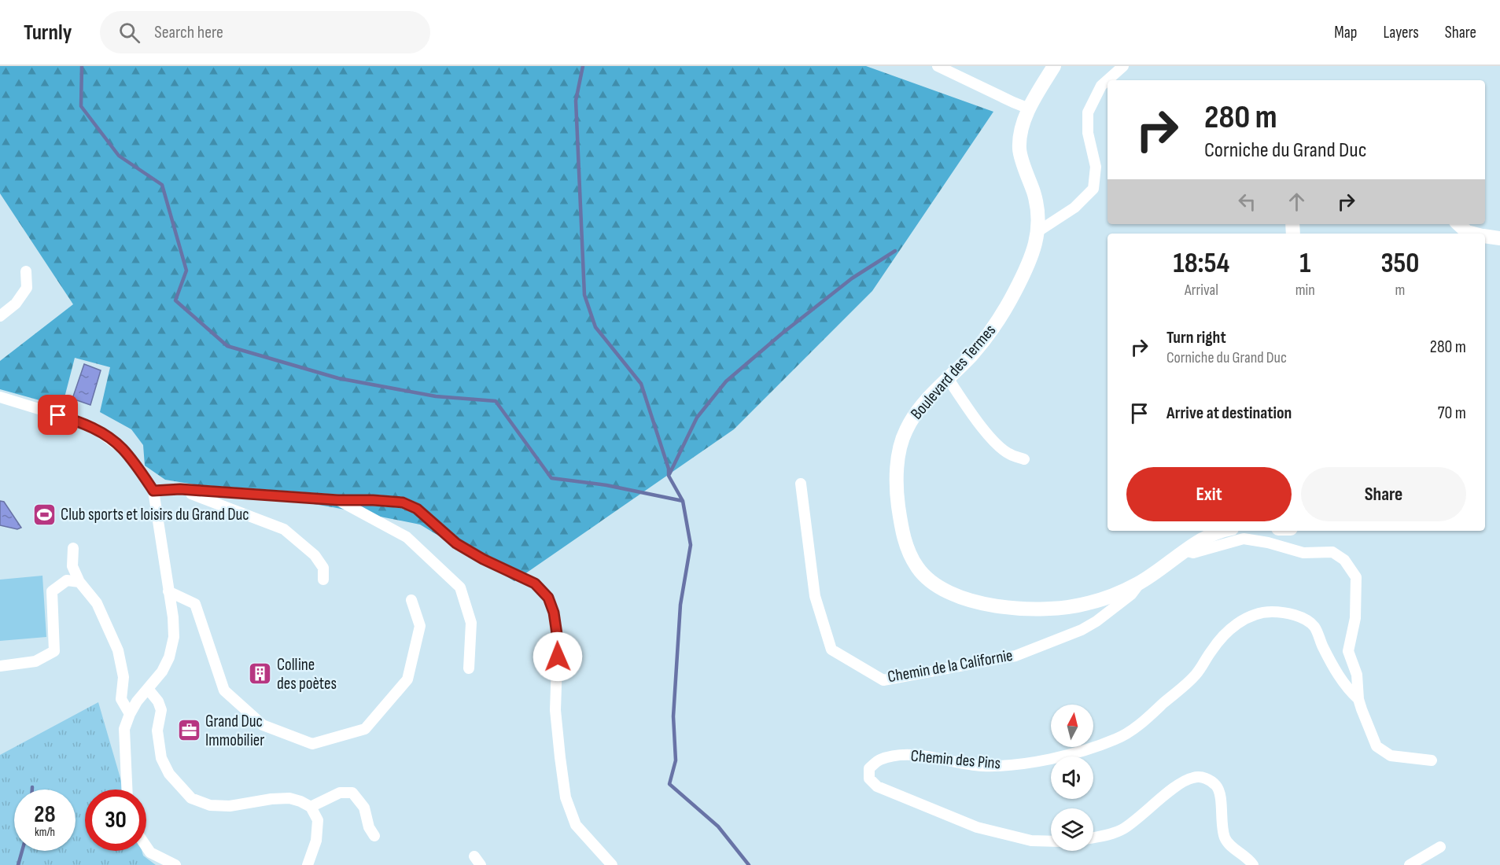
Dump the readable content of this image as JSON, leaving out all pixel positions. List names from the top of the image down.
{
  "streets": {
    "street": ["Boulevard des Termes", "Chemin de la Californie", "Chemin des Pins"]
  },
  "crossings": [
    ["Boulevard des Termes", "Chemin de la Californie"]
  ],
  "places": {
    "sports": ["Club sports et loisirs du Grand Duc"],
    "building": ["Colline des poètes"],
    "office": ["Grand Duc Immobilier"]
  },
  "north": "top",
  "page": {
    "header": "Turnly",
    "search": "Search here",
    "nav": ["Map", "Layers", "Share"],
    "turn": ["280 m", "Corniche du Grand Duc"],
    "eta": [
      "18:54",
      "Arrival",
      "1",
      "min",
      "350",
      "m"
    ],
    "list": [
      {
        "name": "Turn right",
        "note": "Corniche du Grand Duc",
        "value": "280 m"
      },
      {
        "name": "Arrive at destination",
        "value": "70 m"
      }
    ],
    "buttons": ["Exit", "Share"],
    "speed": "28 km/h",
    "limit": "30"
  }
}
